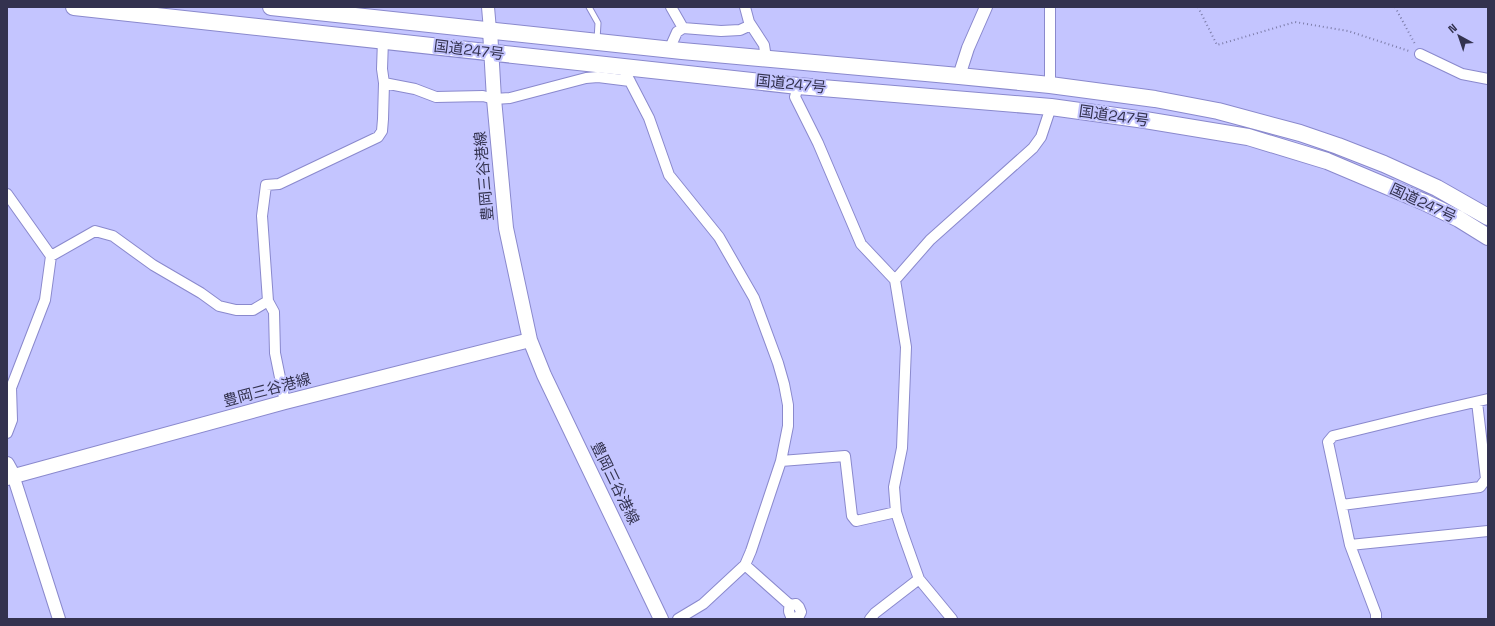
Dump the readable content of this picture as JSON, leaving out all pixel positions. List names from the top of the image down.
{
  "streets": {
    "highway": ["国道247号"],
    "main road": ["豊岡三谷港線"]
  },
  "crossings": [
    ["国道247号", "豊岡三谷港線"]
  ],
  "north": "top left"
}
